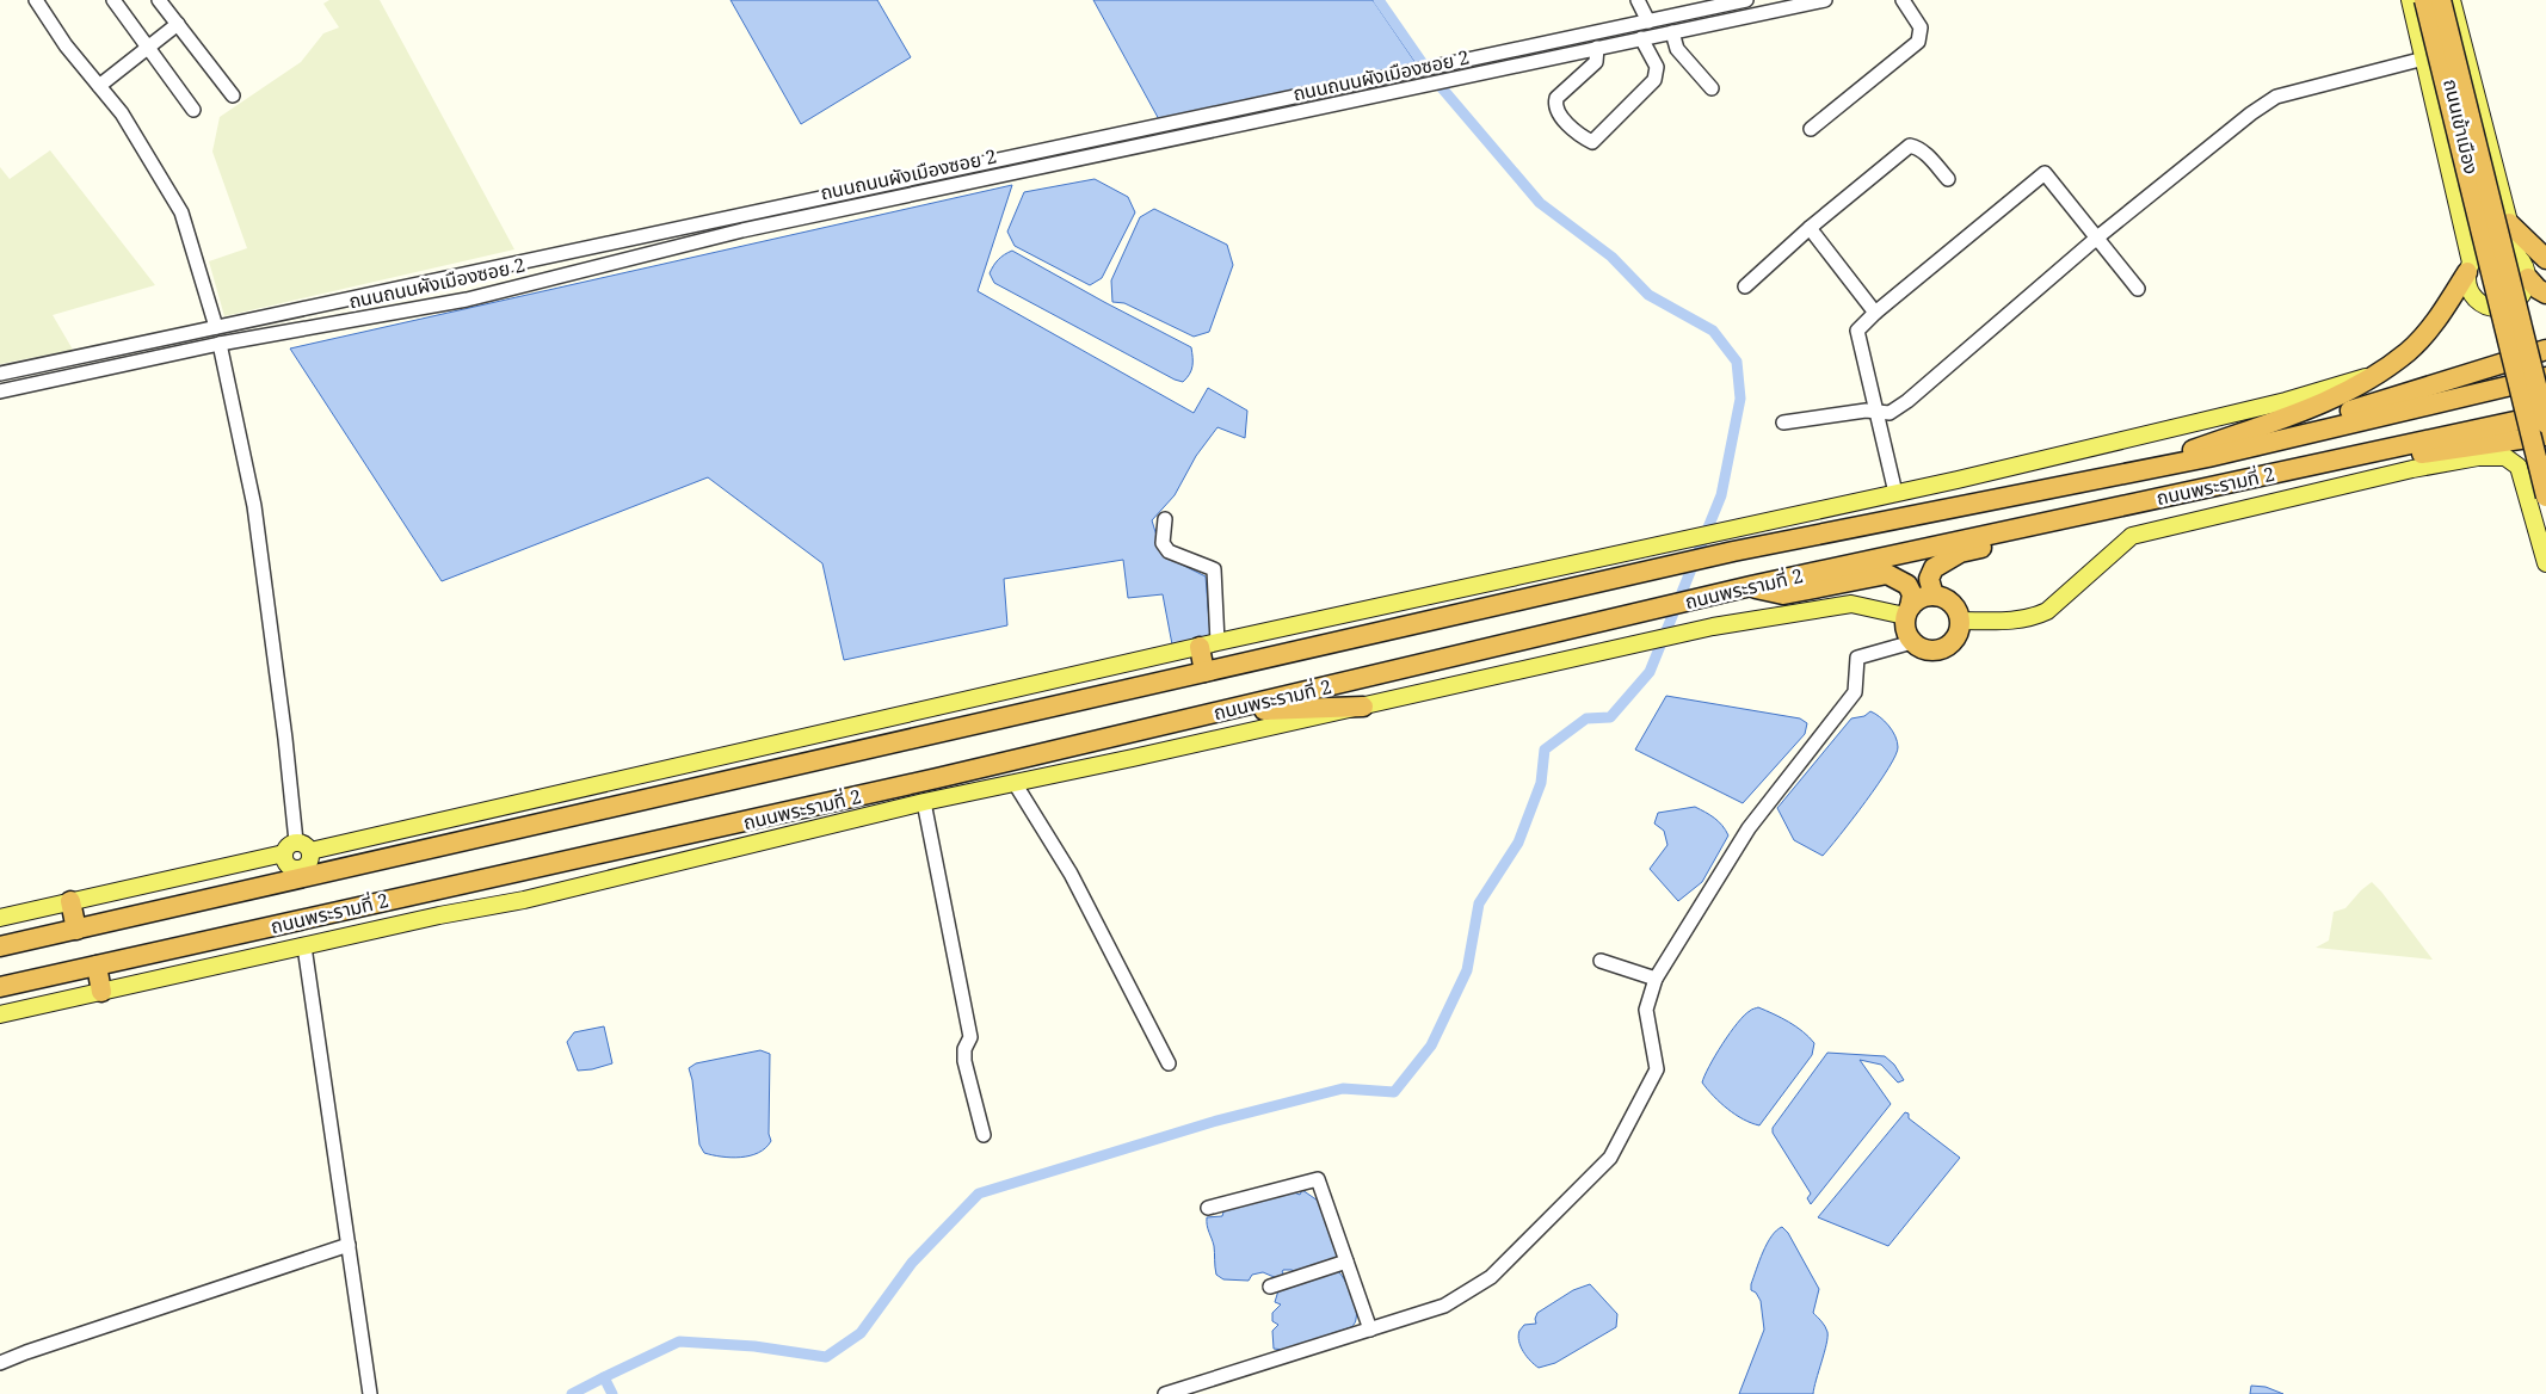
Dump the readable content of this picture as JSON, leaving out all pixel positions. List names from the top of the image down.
{
  "streets": {
    "highway": ["ถนนพระรามที่ 2"],
    "main road": ["ถนนเข้าเมือง"],
    "street": ["ถนนถนนผังเมืองซอย 2"]
  }
}
